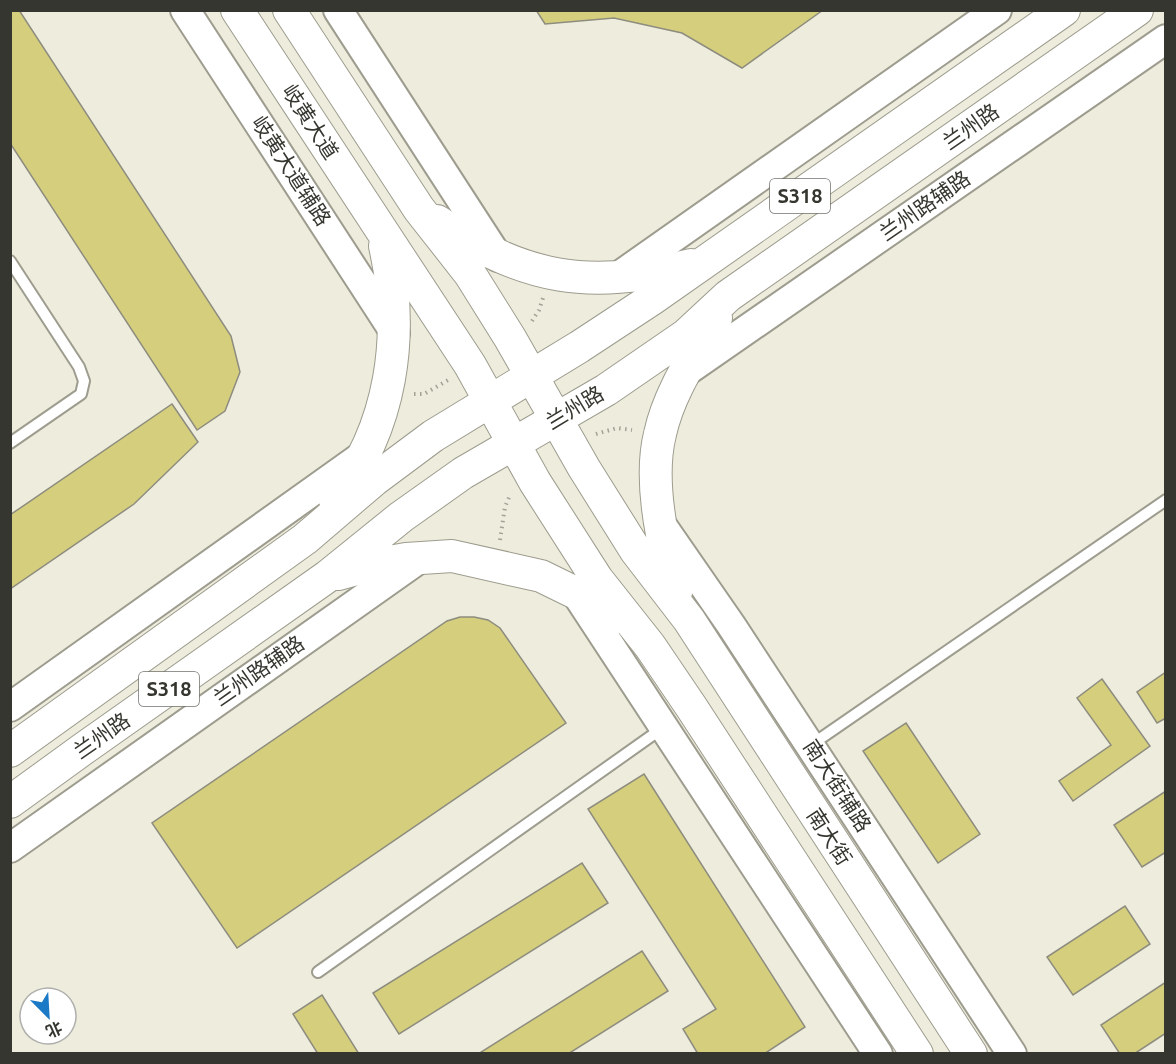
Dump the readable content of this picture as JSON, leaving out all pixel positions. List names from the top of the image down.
{
  "streets": {
    "main road": [
      "岐黄大道",
      "兰州路",
      "S318",
      "南大街"
    ],
    "street": ["岐黄大道辅路", "兰州路辅路", "南大街辅路"]
  },
  "crossings": [
    ["岐黄大道", "兰州路"],
    ["岐黄大道", "南大街"]
  ],
  "north": "bottom right"
}
